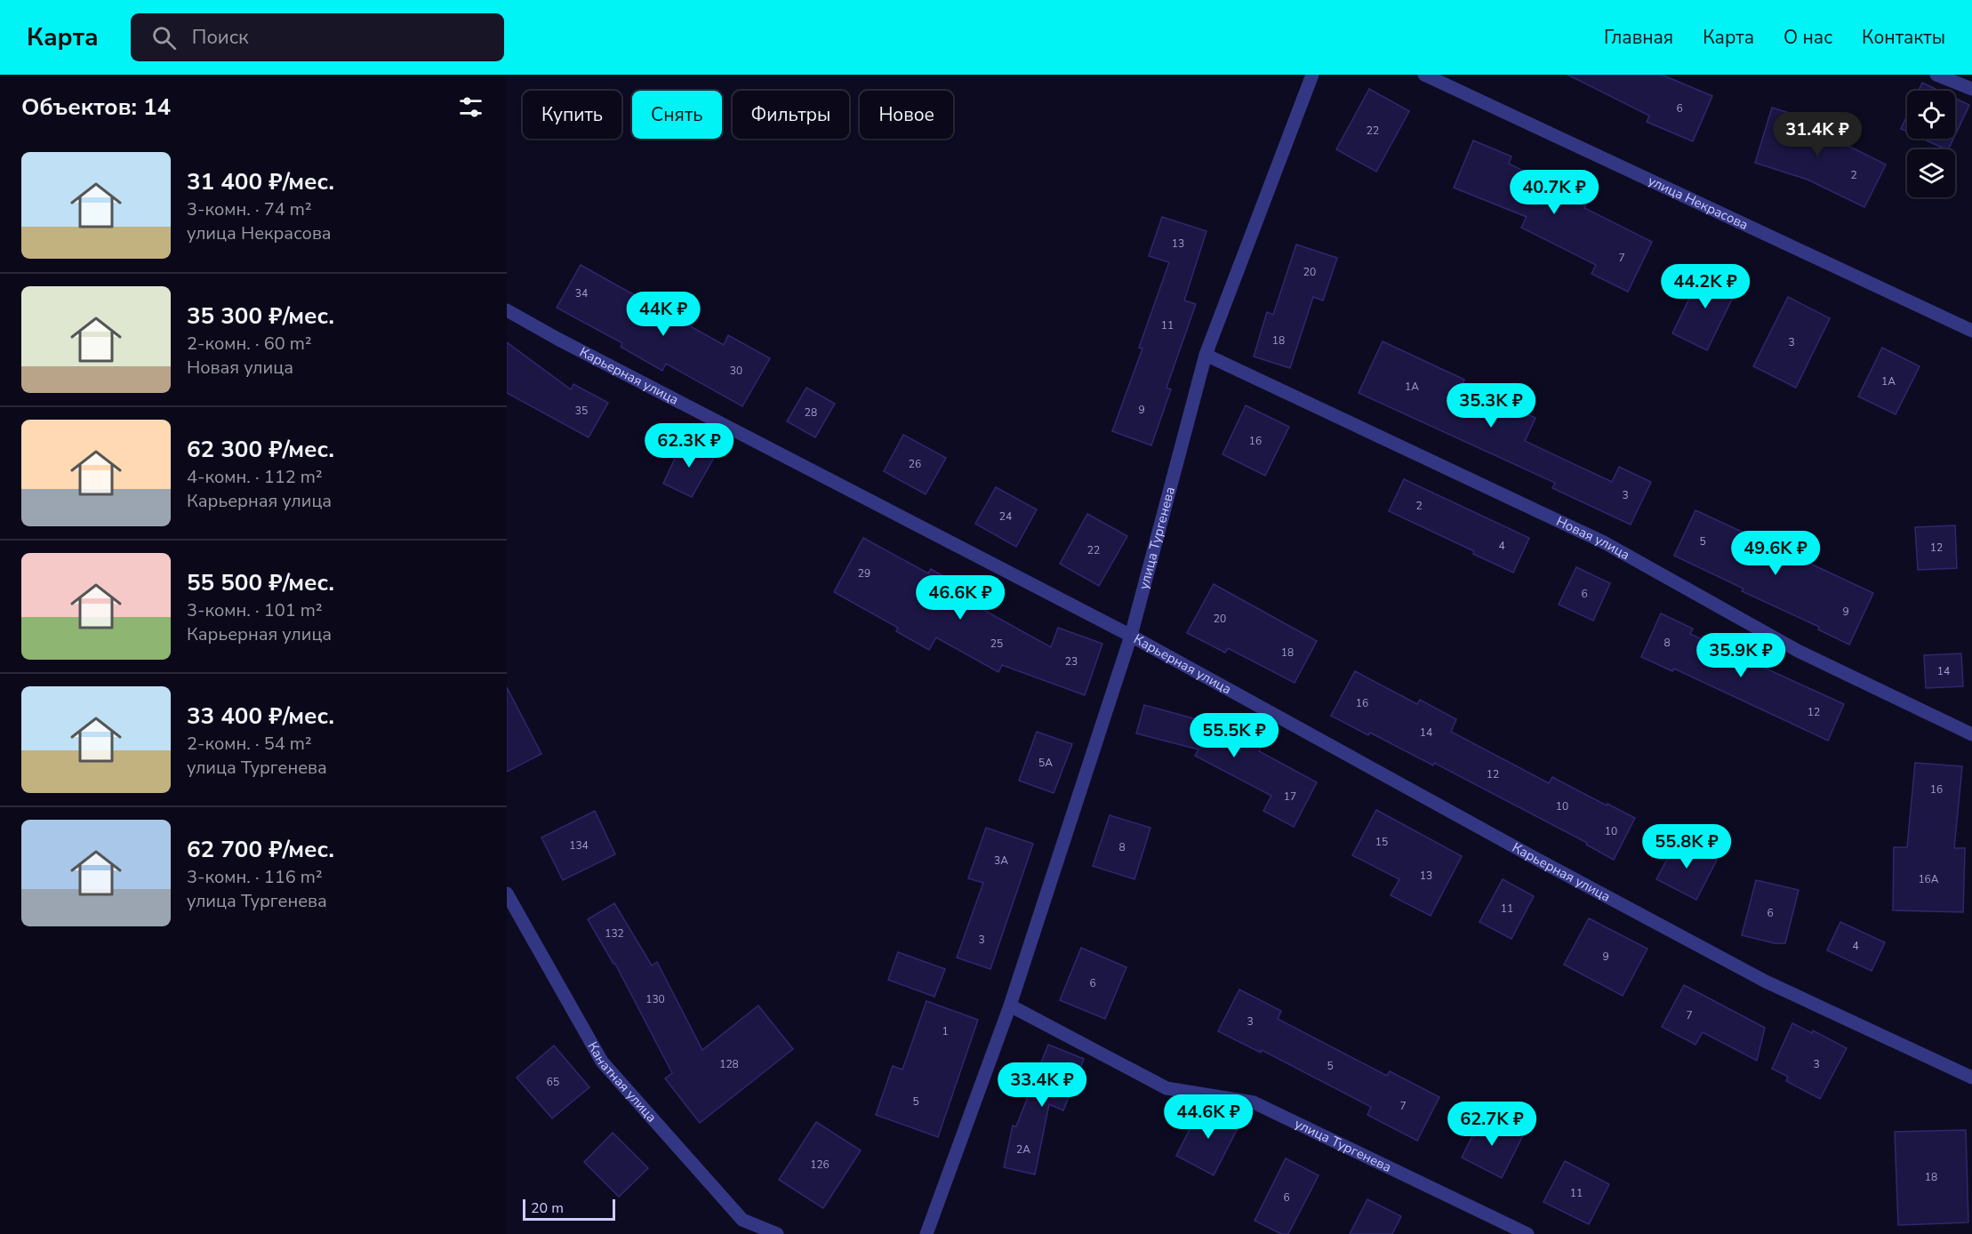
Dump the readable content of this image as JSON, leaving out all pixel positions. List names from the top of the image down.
{
  "streets": {
    "street": [
      "улица Некрасова",
      "Карьерная улица",
      "улица Тургенева",
      "Новая улица",
      "Канатная улица"
    ]
  },
  "crossings": [
    ["Карьерная улица", "улица Тургенева"],
    ["улица Тургенева", "Новая улица"]
  ],
  "house_numbers": [
    "6",
    "22",
    "2",
    "13",
    "7",
    "20",
    "34",
    "11",
    "18",
    "3",
    "30",
    "1А",
    "1А",
    "9",
    "35",
    "28",
    "16",
    "26",
    "3",
    "2",
    "24",
    "5",
    "4",
    "12",
    "22",
    "29",
    "6",
    "9",
    "20",
    "8",
    "25",
    "18",
    "23",
    "14",
    "16",
    "12",
    "14",
    "5А",
    "12",
    "16",
    "17",
    "10",
    "10",
    "15",
    "134",
    "8",
    "3А",
    "13",
    "16А",
    "11",
    "6",
    "132",
    "3",
    "4",
    "9",
    "6",
    "130",
    "7",
    "3",
    "1",
    "128",
    "3",
    "5",
    "65",
    "5",
    "7",
    "2А",
    "126",
    "18",
    "11",
    "6"
  ],
  "scale_bar": "20 m",
  "page": {
    "header": "Карта",
    "search": "Поиск",
    "nav": [
      "Главная",
      "Карта",
      "О нас",
      "Контакты"
    ],
    "heading": "Объектов: 14",
    "chip": [
      "Купить",
      "Снять",
      "Фильтры",
      "Новое"
    ],
    "price": [
      "31.4K ₽",
      "40.7K ₽",
      "44.2K ₽",
      "44K ₽",
      "35.3K ₽",
      "62.3K ₽",
      "49.6K ₽",
      "46.6K ₽",
      "35.9K ₽",
      "55.5K ₽",
      "55.8K ₽",
      "33.4K ₽",
      "44.6K ₽",
      "62.7K ₽"
    ],
    "list": [
      {
        "name": "31 400 ₽/мес.",
        "note": "3-комн. · 74 m² · улица Некрасова"
      },
      {
        "name": "35 300 ₽/мес.",
        "note": "2-комн. · 60 m² · Новая улица"
      },
      {
        "name": "62 300 ₽/мес.",
        "note": "4-комн. · 112 m² · Карьерная улица"
      },
      {
        "name": "55 500 ₽/мес.",
        "note": "3-комн. · 101 m² · Карьерная улица"
      },
      {
        "name": "33 400 ₽/мес.",
        "note": "2-комн. · 54 m² · улица Тургенева"
      },
      {
        "name": "62 700 ₽/мес.",
        "note": "3-комн. · 116 m² · улица Тургенева"
      }
    ],
    "scale": "20 m"
  }
}
